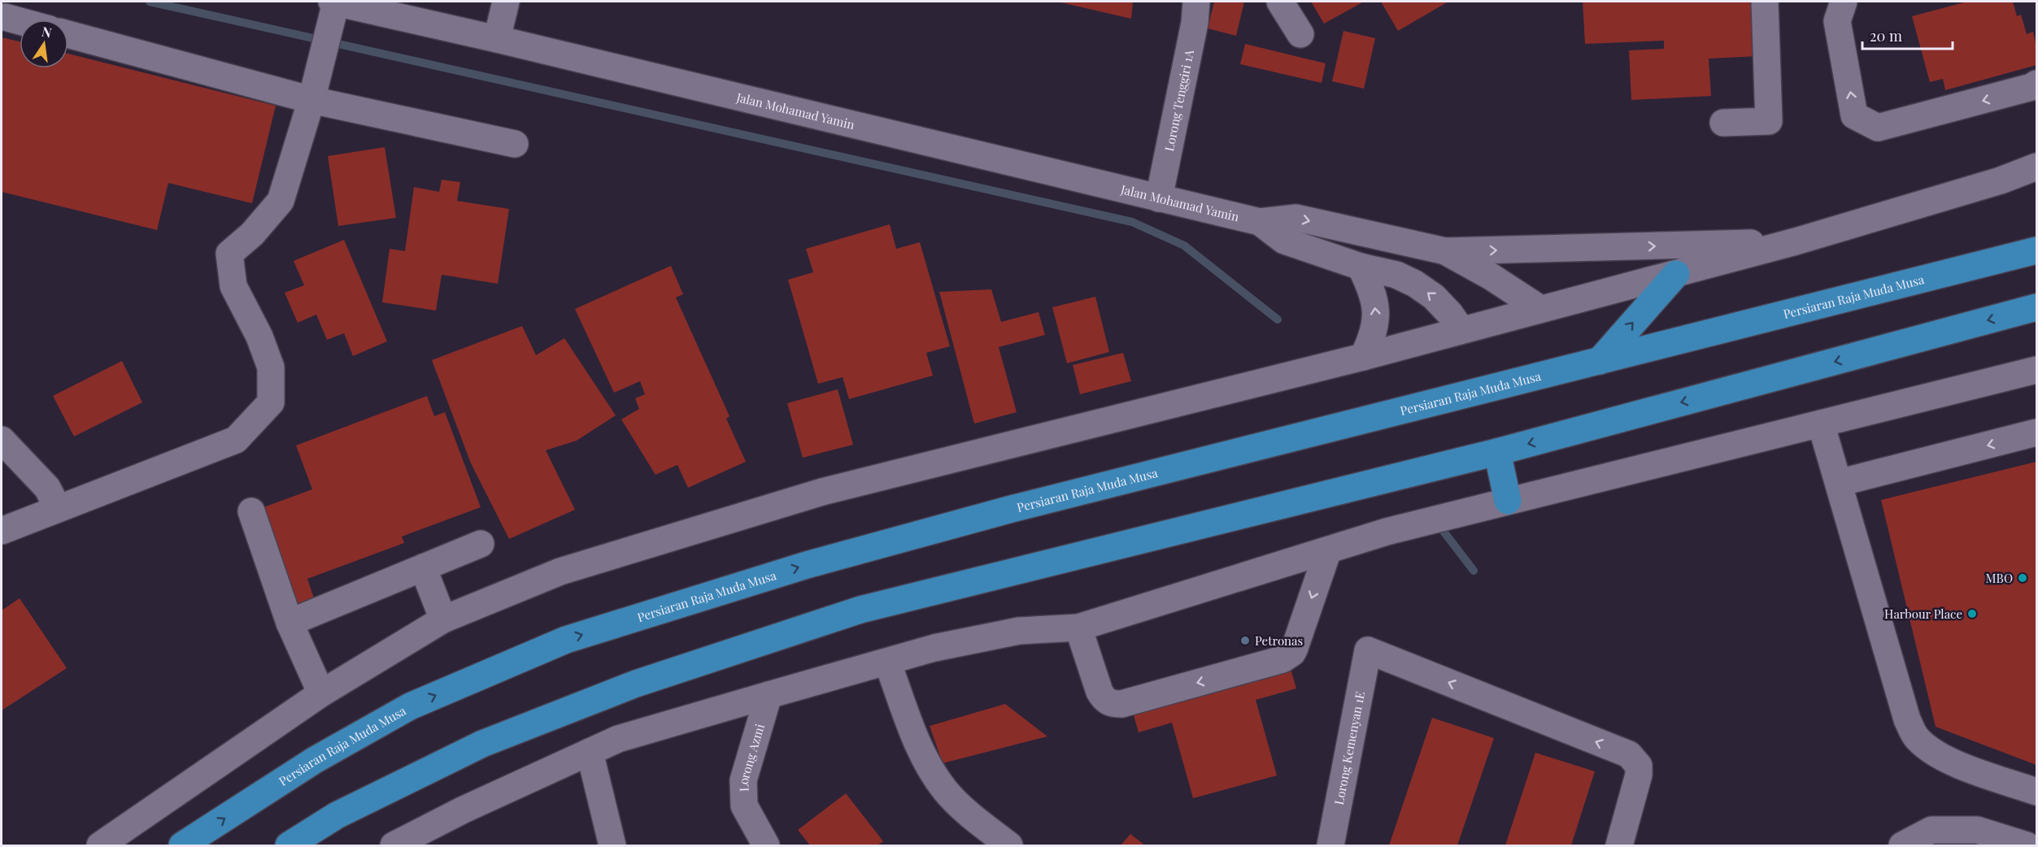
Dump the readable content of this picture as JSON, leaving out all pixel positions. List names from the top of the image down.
{
  "streets": {
    "main road": ["Persiaran Raja Muda Musa"],
    "street": [
      "Lorong Tenggiri 1A",
      "Jalan Mohamad Yamin",
      "Lorong Kemenyan 1E",
      "Lorong Azmi"
    ]
  },
  "crossings": [
    ["Lorong Tenggiri 1A", "Jalan Mohamad Yamin"]
  ],
  "places": ["MBO", "Harbour Place", "Petronas"],
  "scale_bar": "20 m",
  "north": "top"
}
